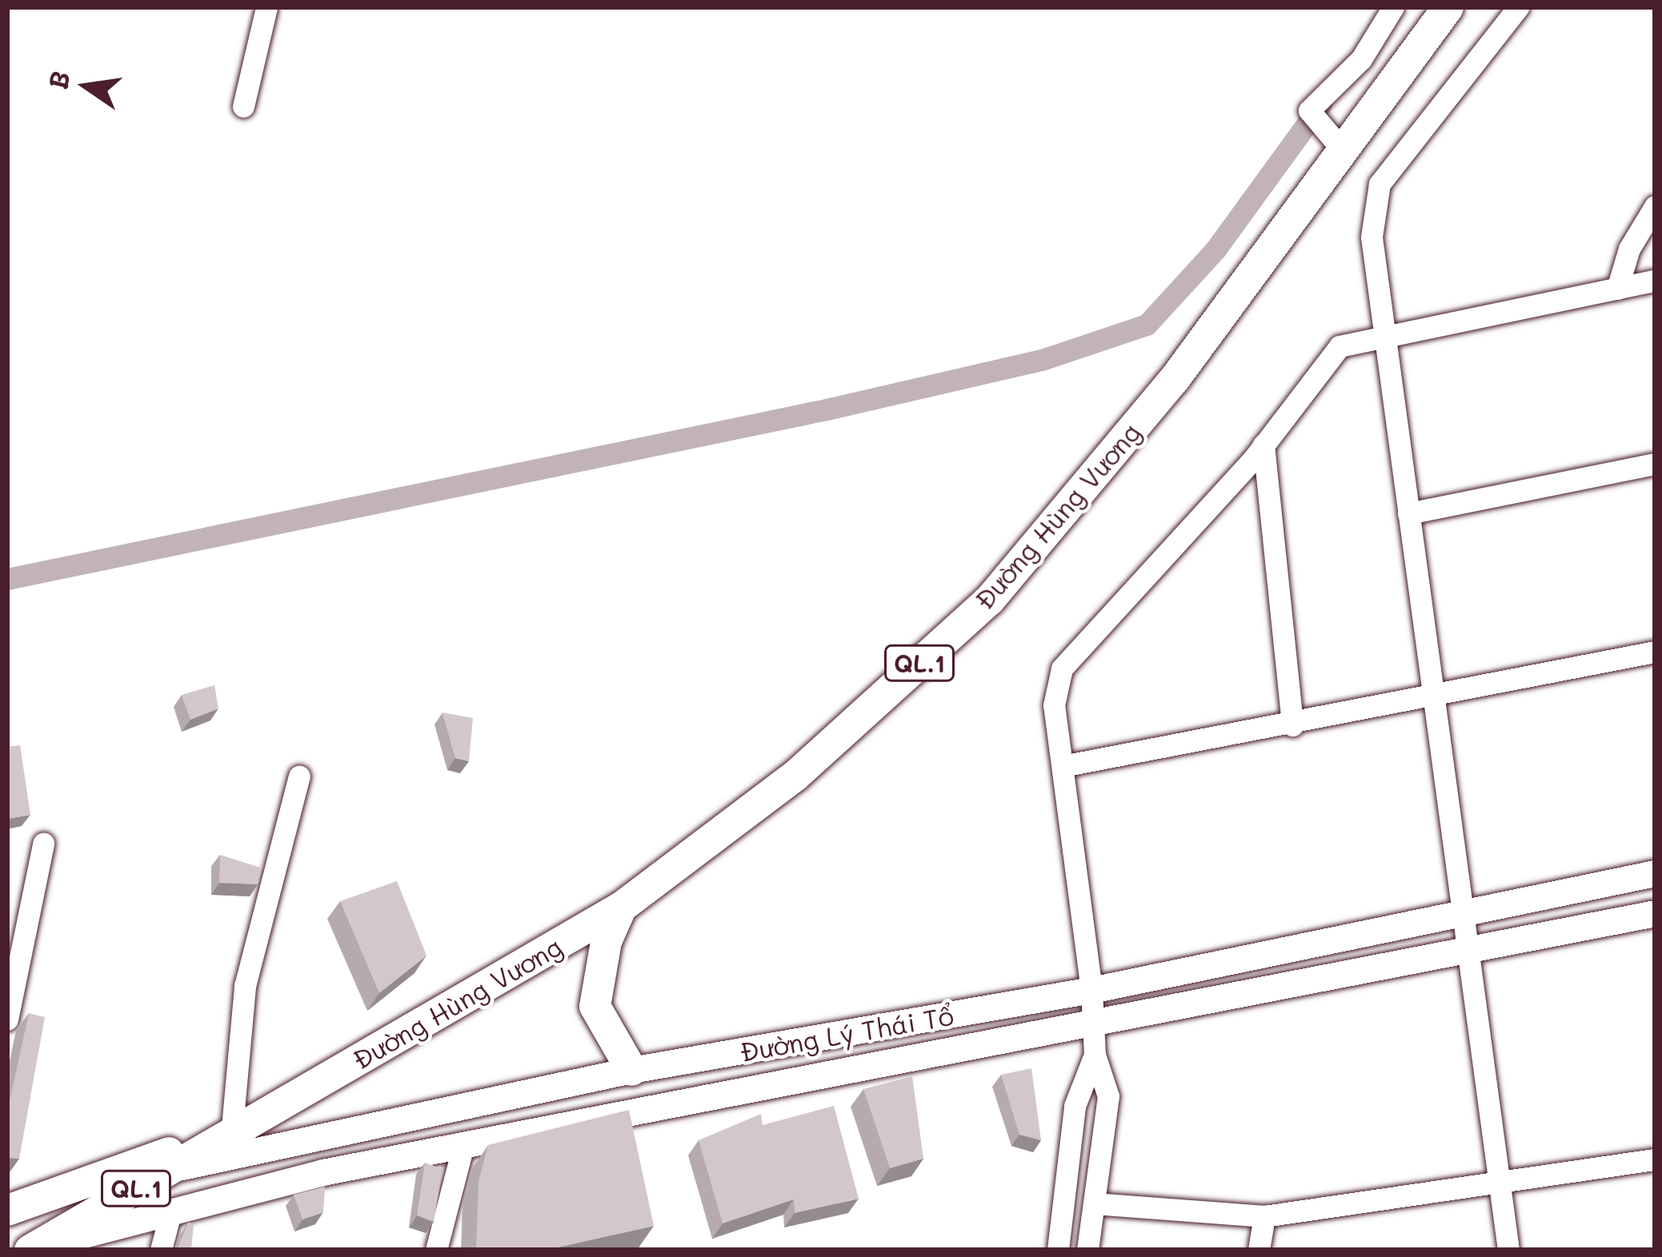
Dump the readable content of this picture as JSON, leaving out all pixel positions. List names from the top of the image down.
{
  "streets": {
    "highway": ["Đường Hùng Vương", "QL.1"],
    "main road": ["Đường Lý Thái Tổ"]
  },
  "crossings": [
    ["Đường Hùng Vương", "Đường Lý Thái Tổ"]
  ],
  "north": "left"
}
